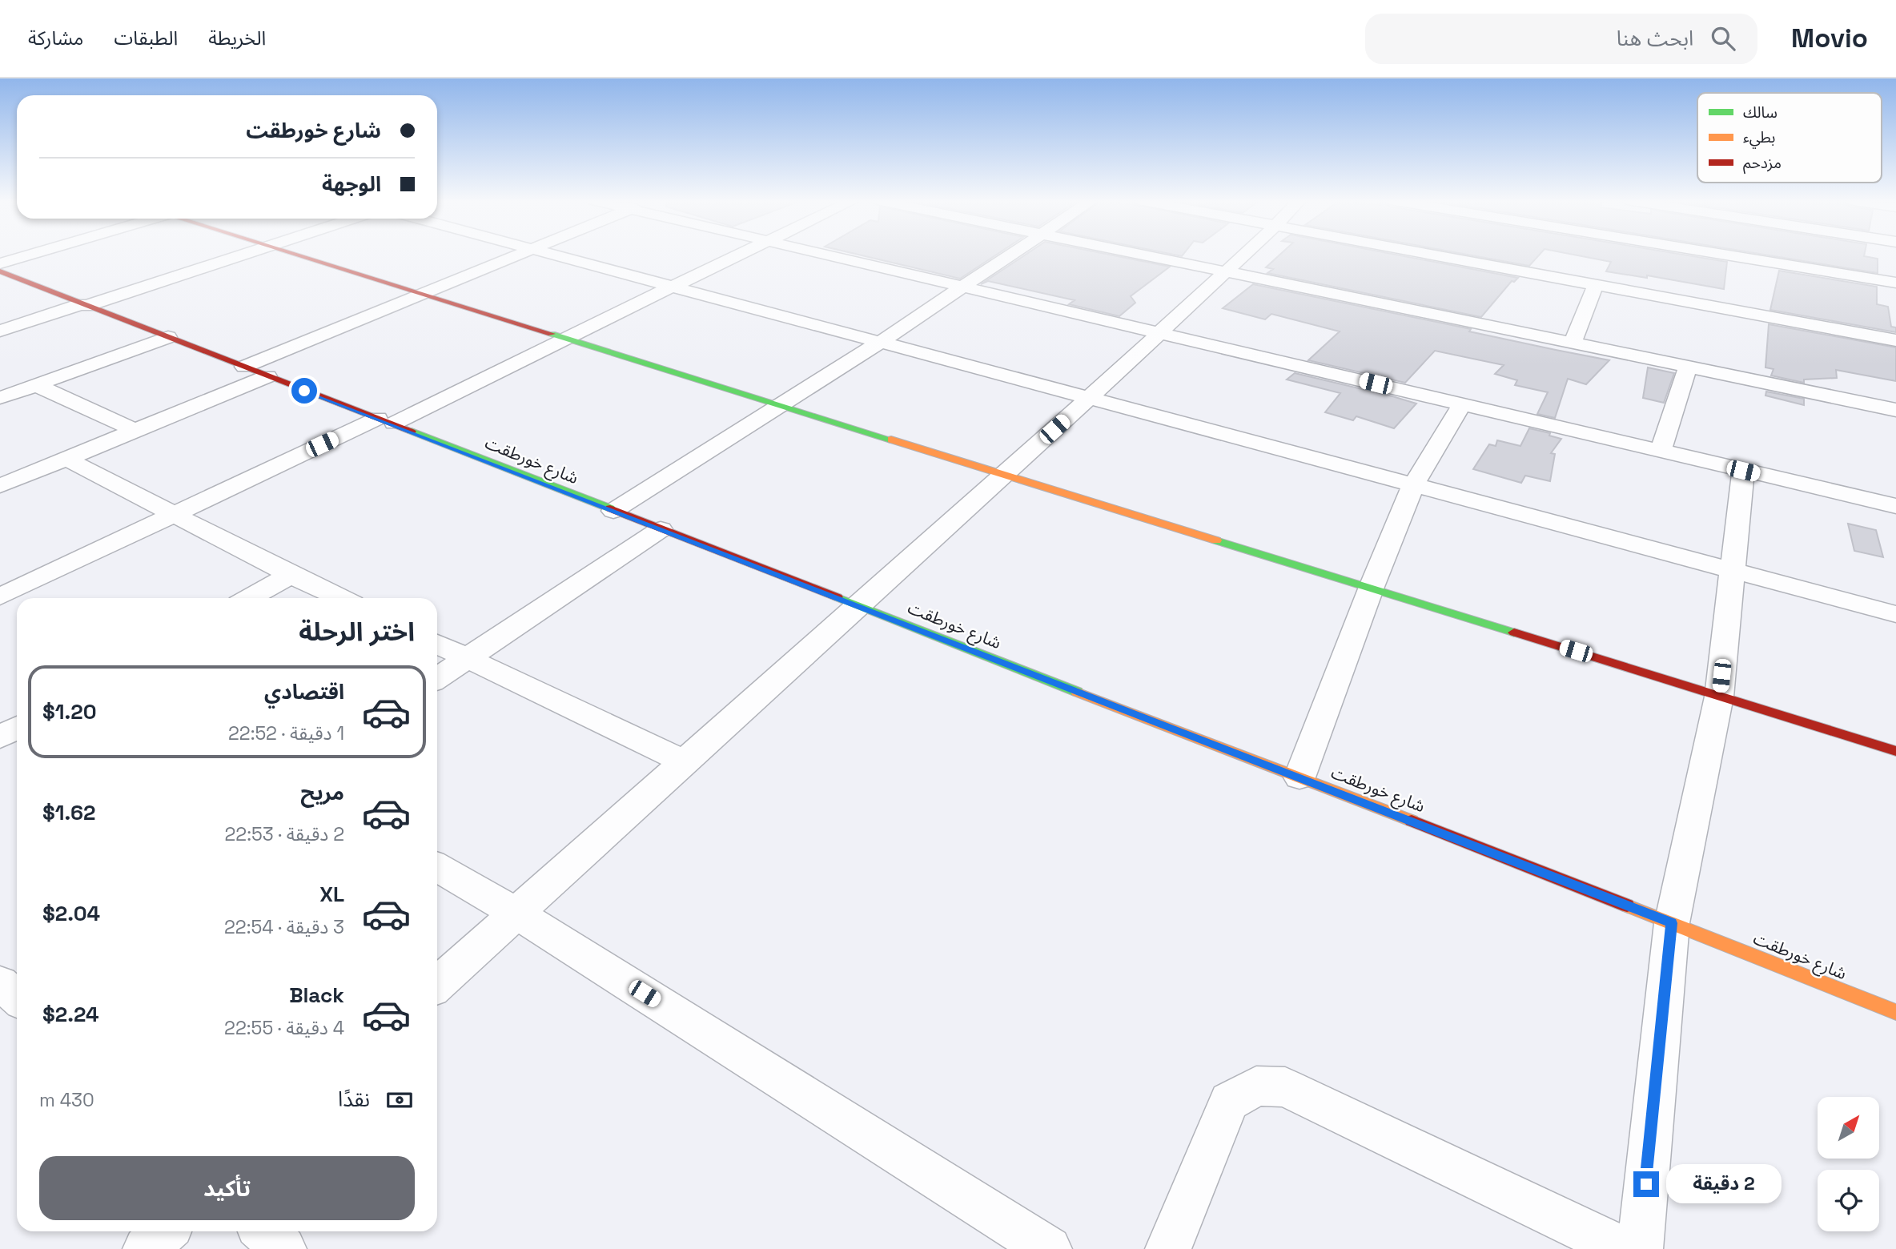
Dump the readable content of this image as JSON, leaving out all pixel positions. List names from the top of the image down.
{
  "streets": {
    "street": ["شارع خورطقت"]
  },
  "legend": ["سالك", "بطيء", "مزدحم"],
  "north": "top right",
  "page": {
    "header": "Movio",
    "search": "ابحث هنا",
    "nav": ["الخريطة", "الطبقات", "مشاركة"],
    "banner": ["شارع خورطقت", "الوجهة"],
    "heading": "اختر الرحلة",
    "list": [
      {
        "name": "اقتصادي",
        "note": "1 دقيقة · 22:52",
        "value": "$1.20"
      },
      {
        "name": "مريح",
        "note": "2 دقيقة · 22:53",
        "value": "$1.62"
      },
      {
        "name": "XL",
        "note": "3 دقيقة · 22:54",
        "value": "$2.04"
      },
      {
        "name": "Black",
        "note": "4 دقيقة · 22:55",
        "value": "$2.24"
      }
    ],
    "pay": ["نقدًا", "430 m"],
    "buttons": "تأكيد",
    "bubble": "2 دقيقة"
  }
}
